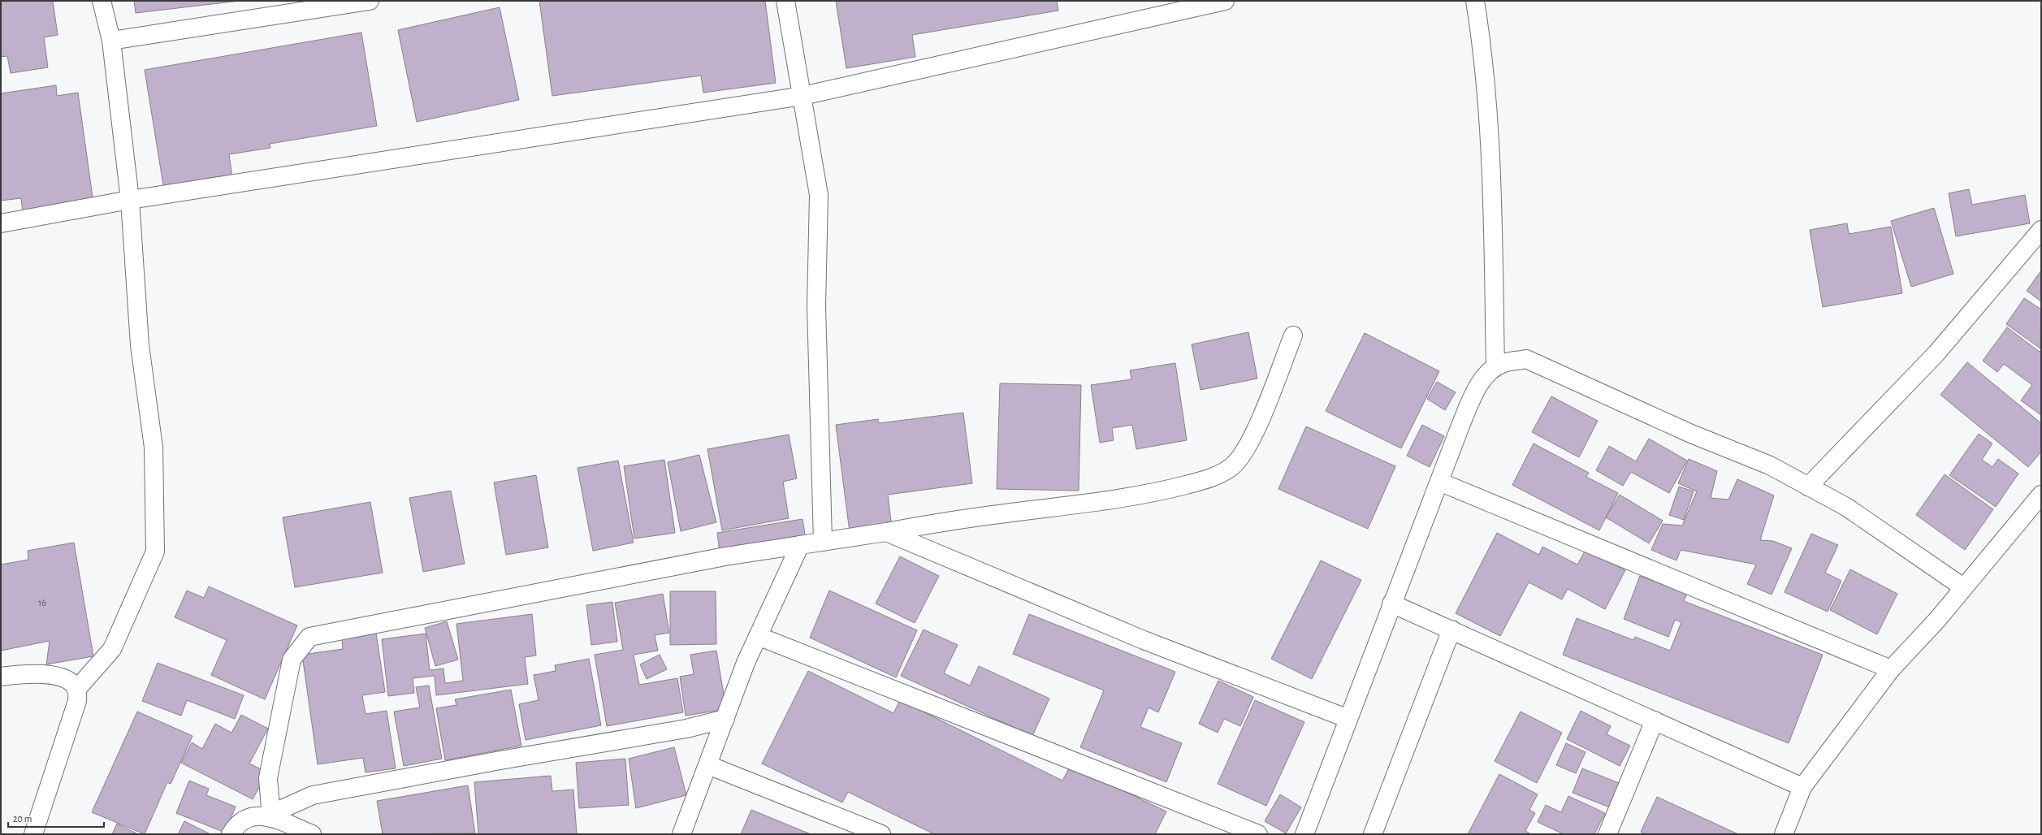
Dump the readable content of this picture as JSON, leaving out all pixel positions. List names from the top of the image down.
{
  "house_numbers": ["16"],
  "scale_bar": "20 m"
}
